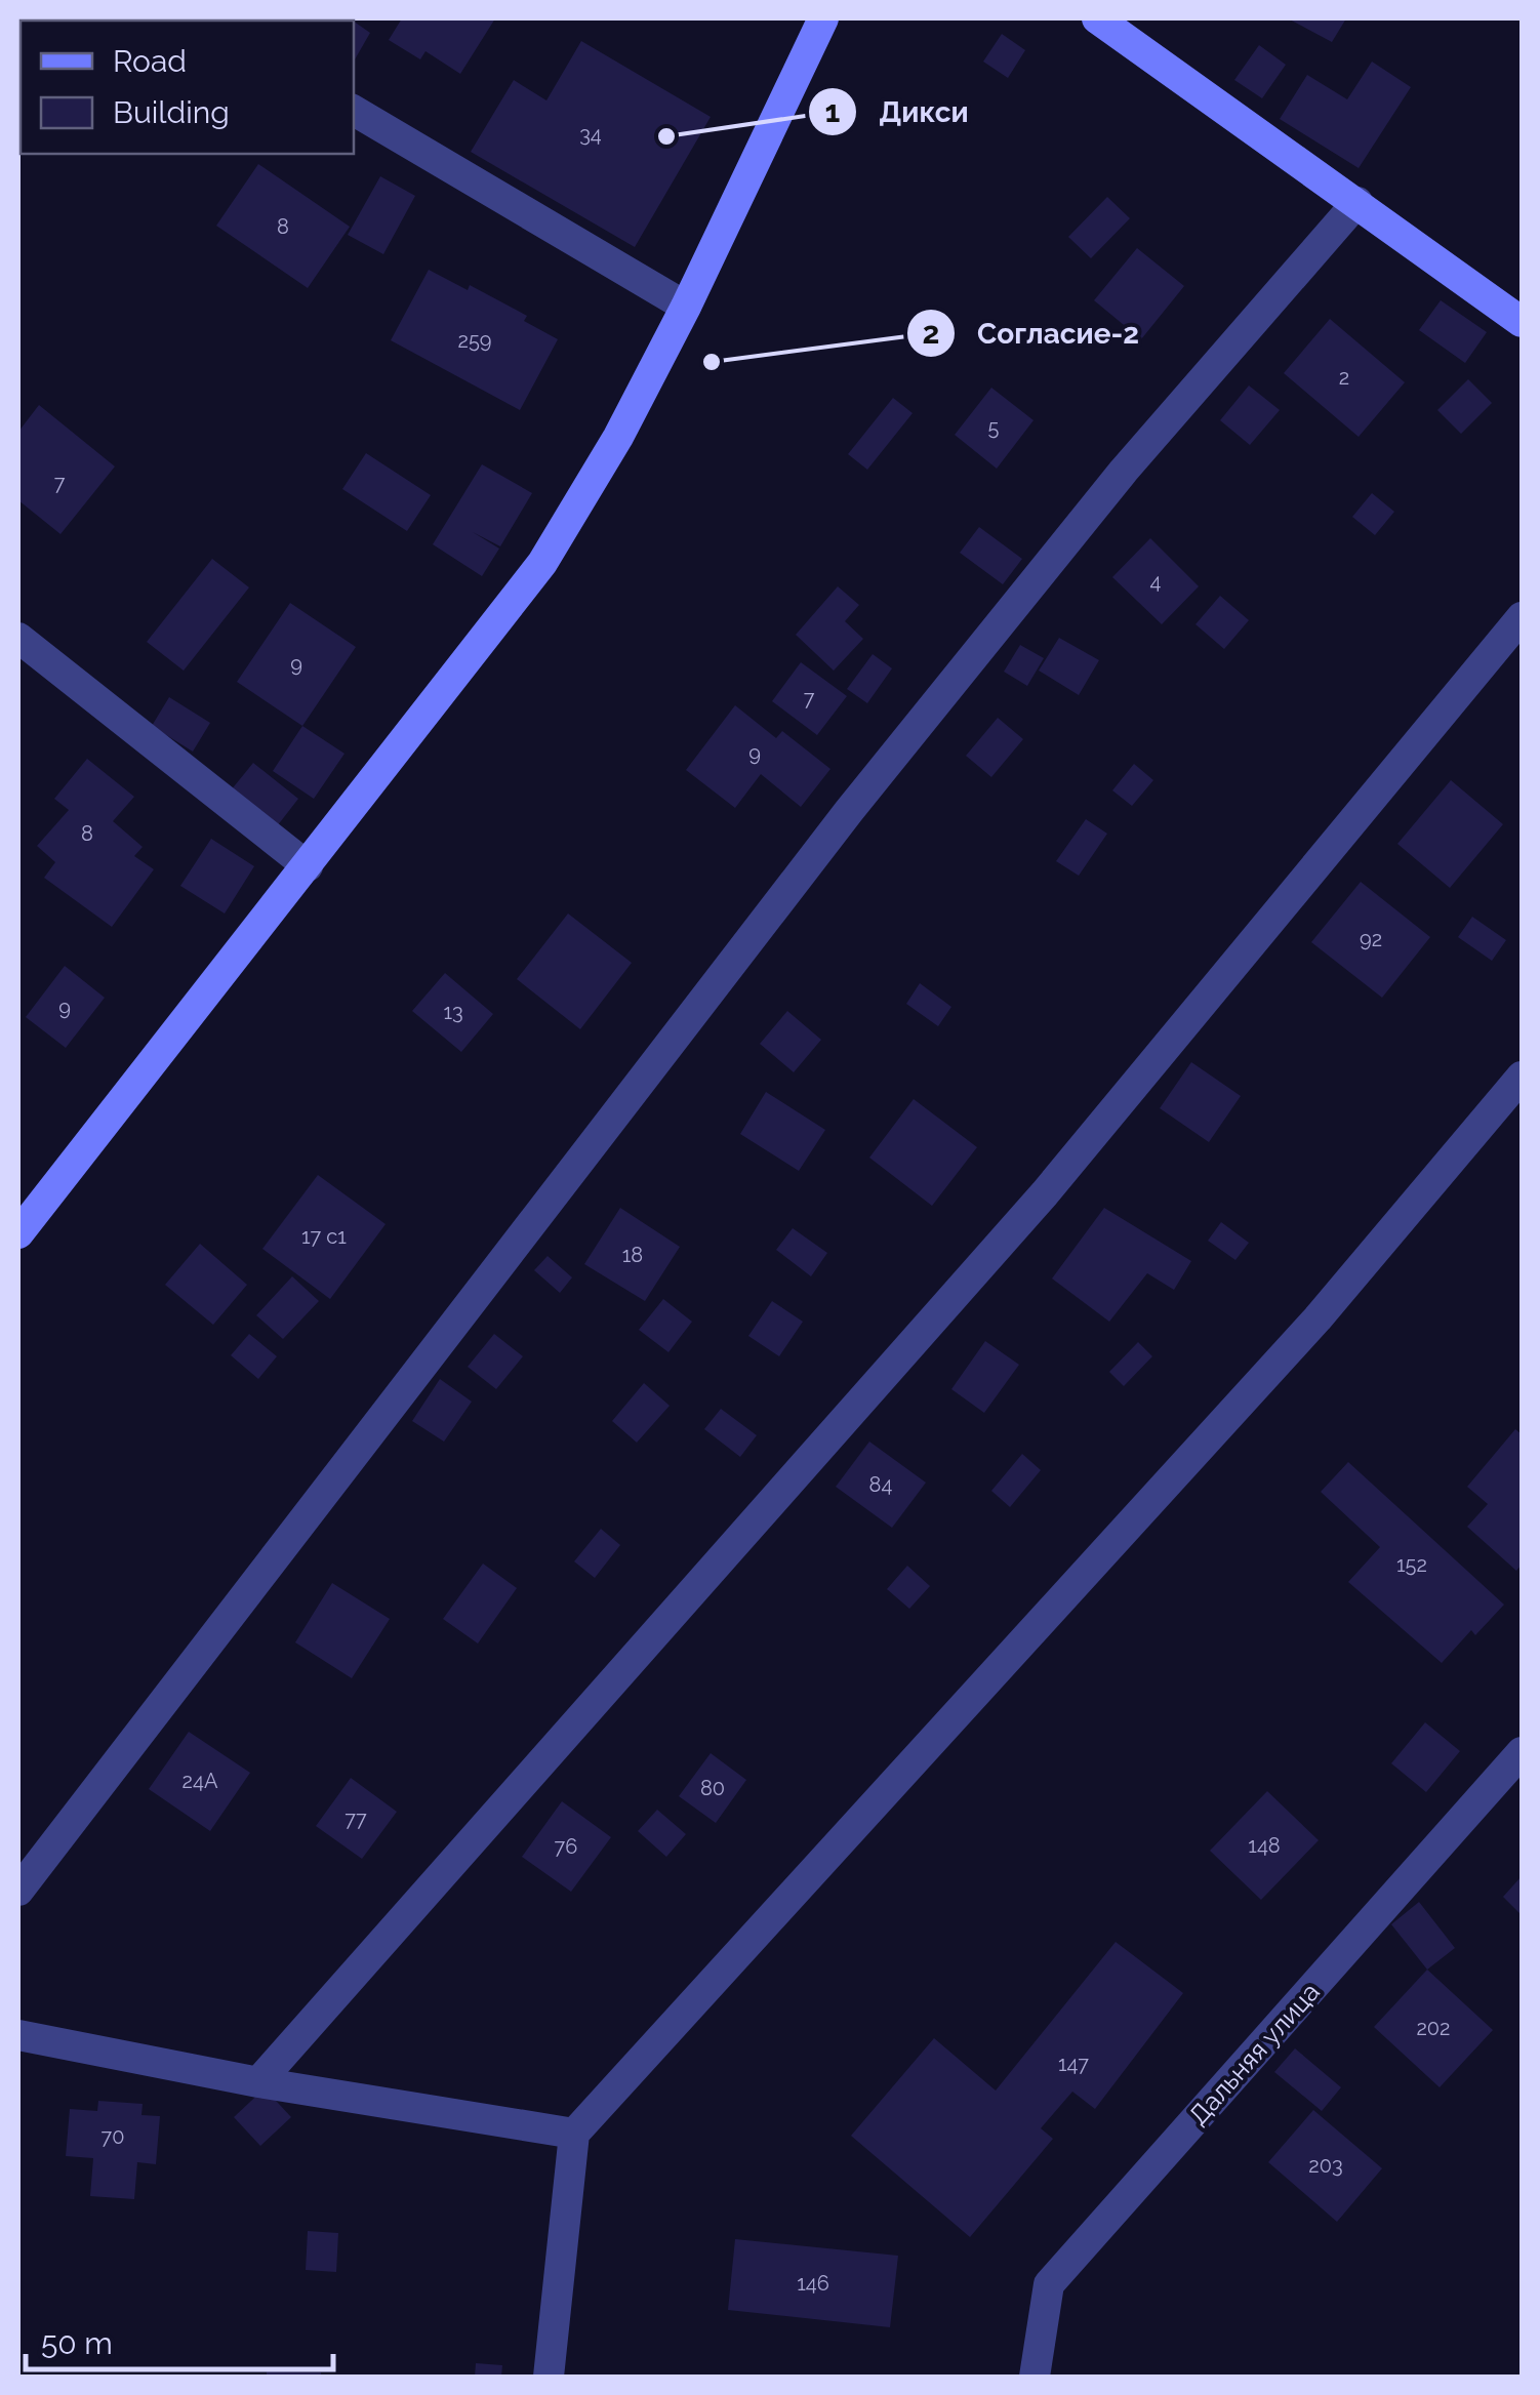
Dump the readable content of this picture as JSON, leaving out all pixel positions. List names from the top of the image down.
{
  "streets": {
    "street": ["Дальняя улица"]
  },
  "places": ["Дикси", "Согласие-2"],
  "house_numbers": [
    "34",
    "8",
    "259",
    "2",
    "5",
    "7",
    "4",
    "9",
    "7",
    "9",
    "8",
    "92",
    "9",
    "13",
    "17 с1",
    "18",
    "84",
    "152",
    "24А",
    "80",
    "77",
    "148",
    "76",
    "202",
    "147",
    "70",
    "203",
    "146"
  ],
  "legend": ["Road", "Building"],
  "scale_bar": "50 m"
}
